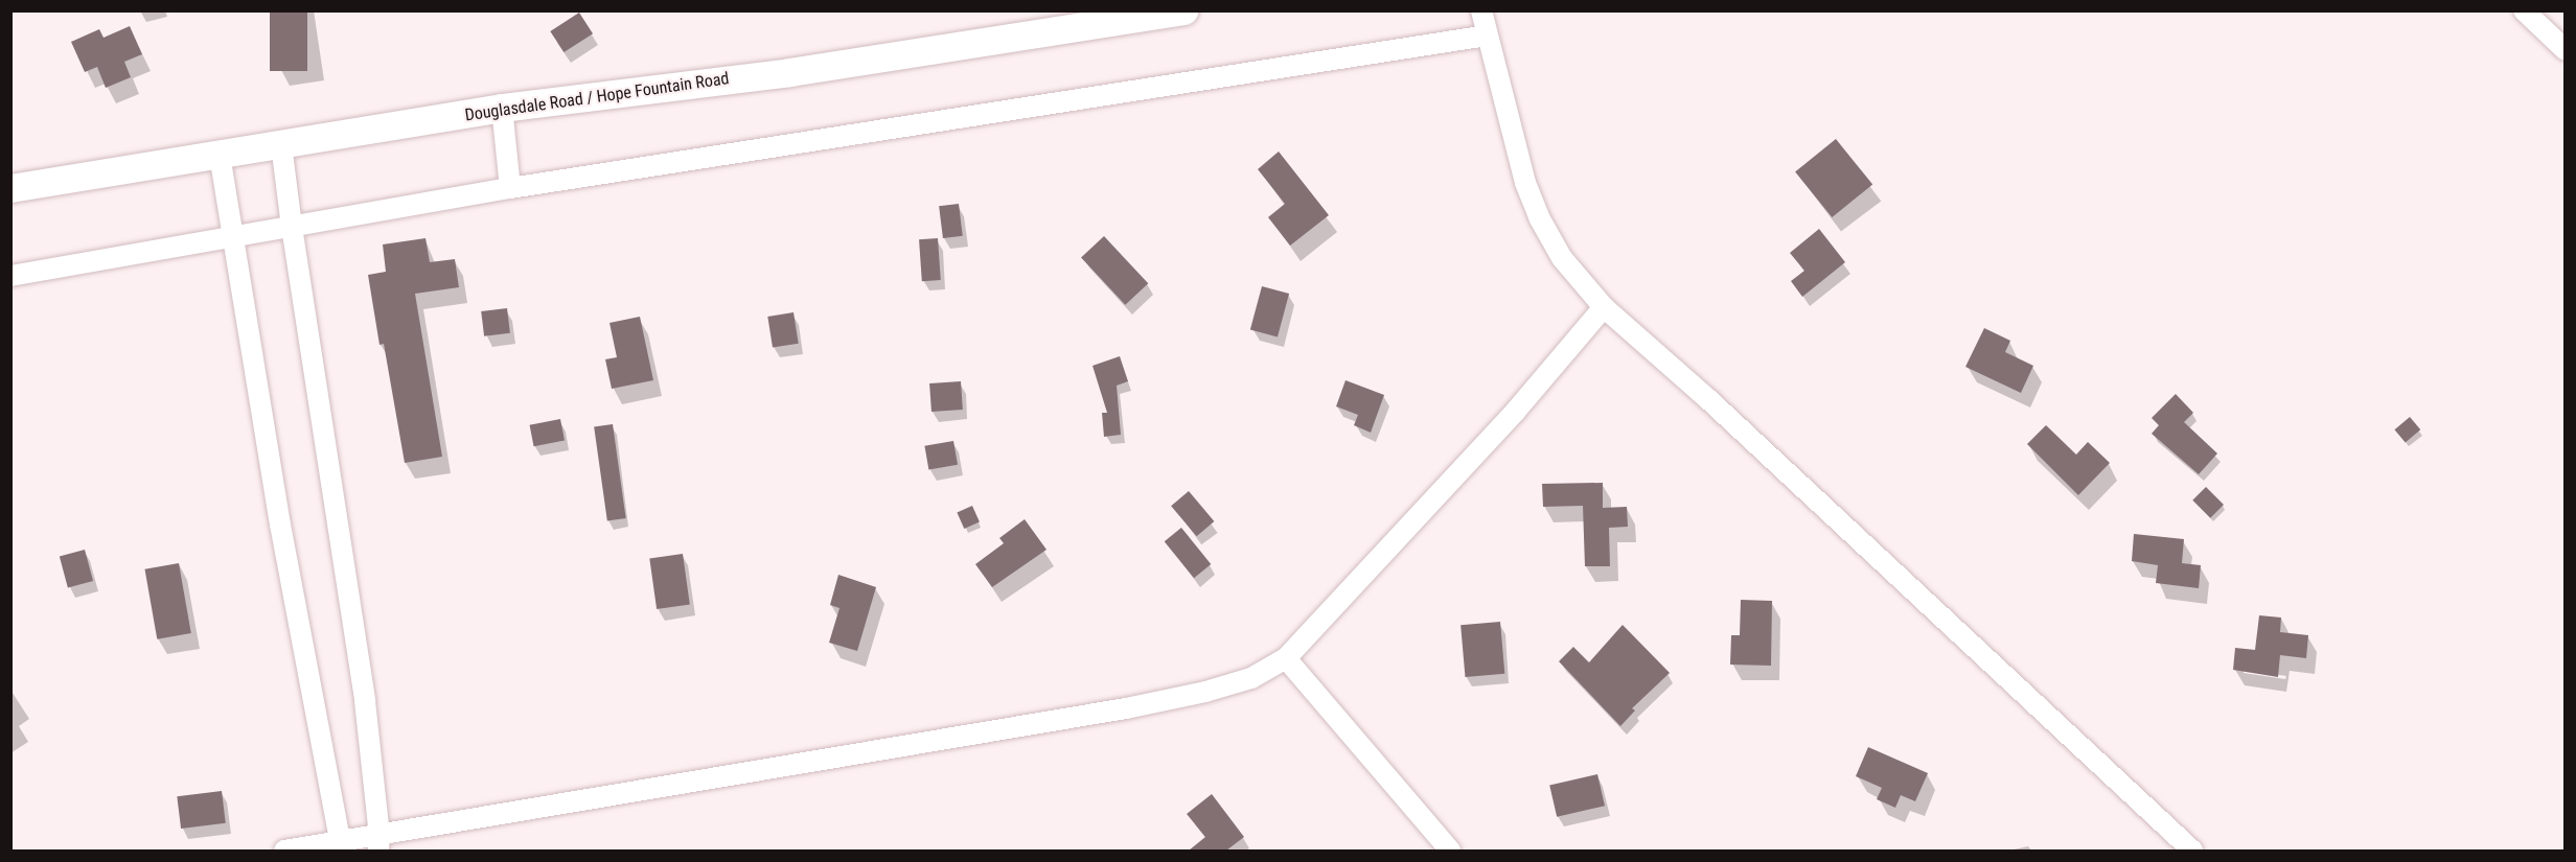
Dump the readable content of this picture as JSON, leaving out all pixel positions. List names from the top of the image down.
{
  "streets": {
    "main road": ["Douglasdale Road / Hope Fountain Road"]
  }
}
